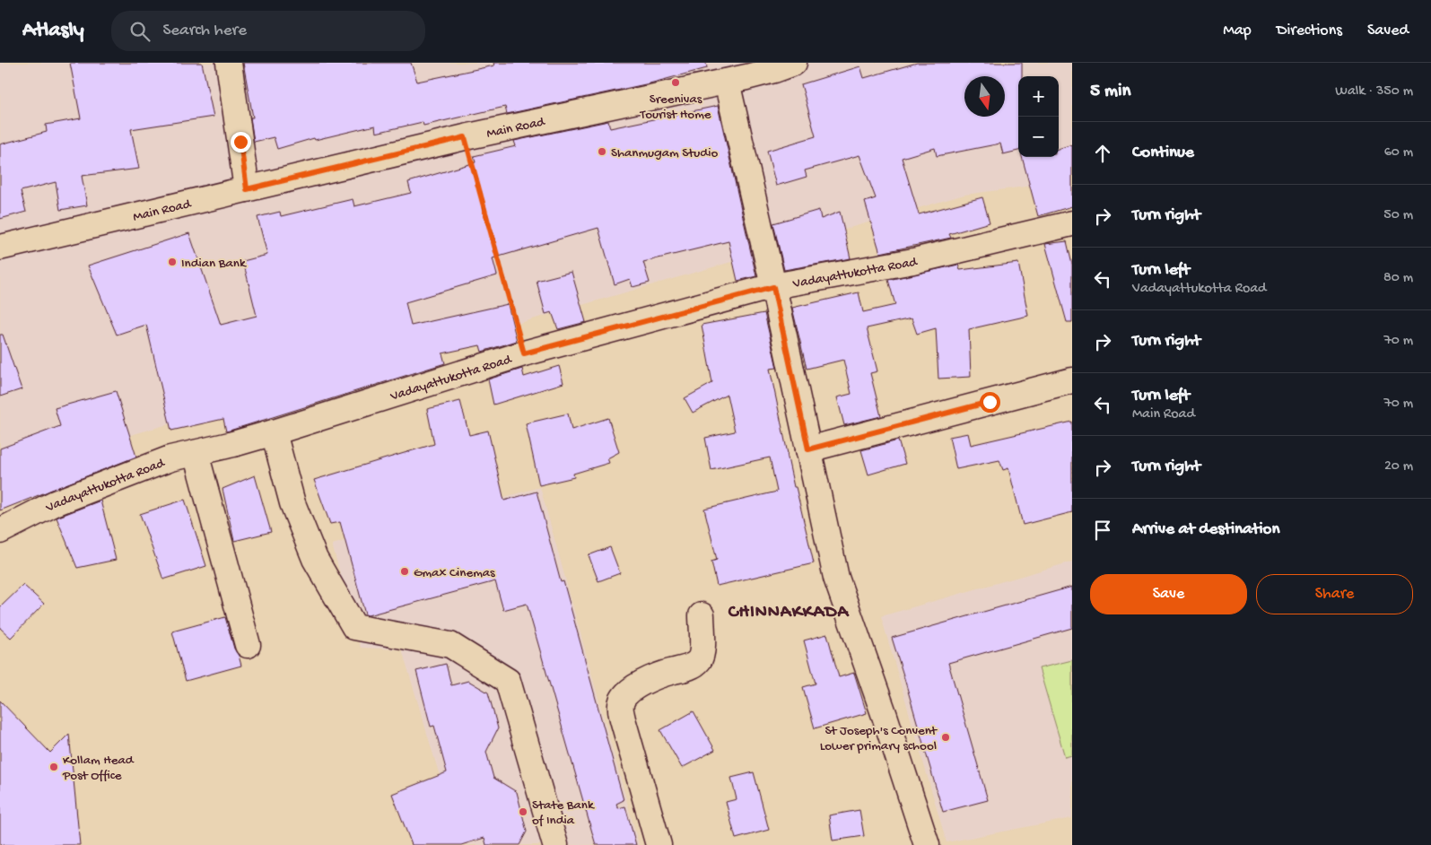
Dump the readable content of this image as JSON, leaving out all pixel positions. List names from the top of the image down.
{
  "streets": {
    "street": ["Main Road", "Vadayattukotta Road"]
  },
  "districts": ["CHINNAKKADA"],
  "places": [
    "Sreenivas Tourist Home",
    "Shanmugam Studio",
    "Indian Bank",
    "Gmax Cinemas",
    "St Joseph's Convent Lower primary school",
    "Kollam Head Post Office",
    "State Bank of India"
  ],
  "north": "bottom",
  "page": {
    "header": "Atlasly",
    "search": "Search here",
    "nav": ["Map", "Directions", "Saved"],
    "heading": ["5 min", "Walk · 350 m"],
    "map_buttons": ["+", "−"],
    "list": [
      ["Continue", "60 m"],
      ["Turn right", "50 m"],
      ["Turn left", "Vadayattukotta Road", "80 m"],
      ["Turn right", "70 m"],
      ["Turn left", "Main Road", "70 m"],
      ["Turn right", "20 m"],
      "Arrive at destination"
    ],
    "buttons": ["Save", "Share"]
  }
}
